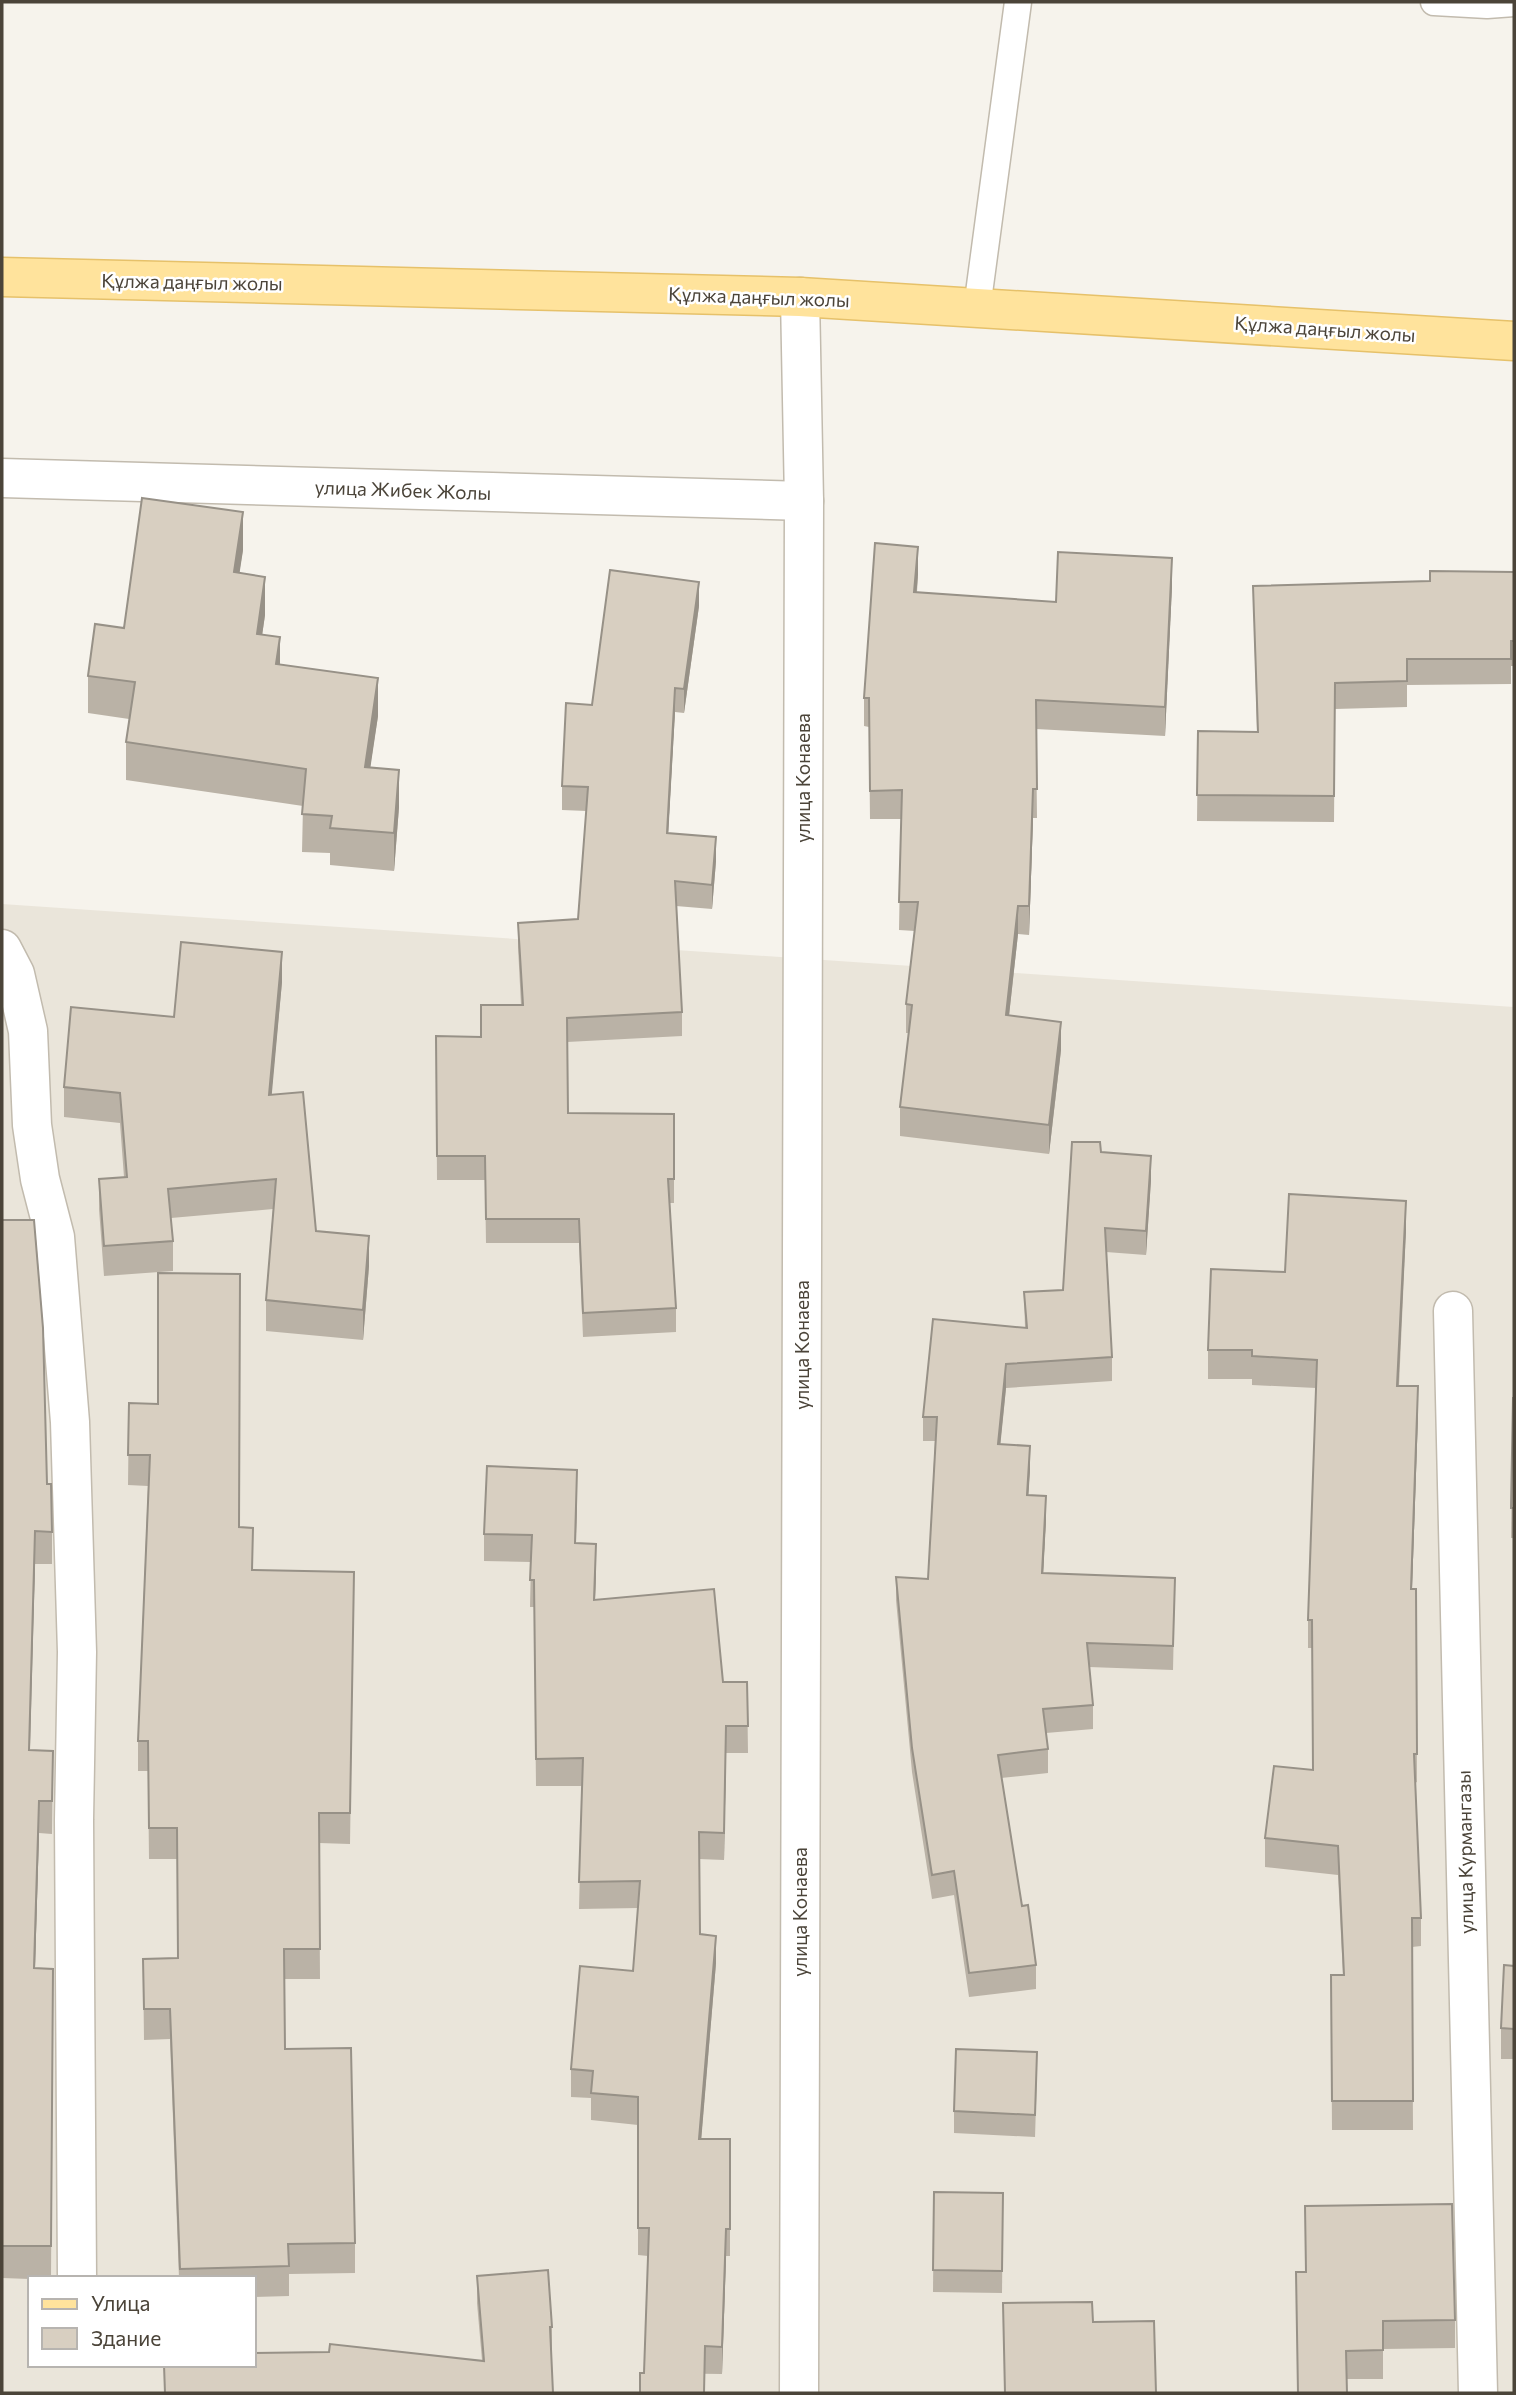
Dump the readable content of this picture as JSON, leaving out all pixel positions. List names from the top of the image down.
{
  "streets": {
    "main road": ["Құлжа даңғыл жолы"],
    "street": ["улица Жибек Жолы", "улица Конаева", "улица Курмангазы"]
  },
  "crossings": [
    ["Құлжа даңғыл жолы", "улица Конаева"],
    ["улица Жибек Жолы", "улица Конаева"]
  ],
  "legend": ["Улица", "Здание"]
}
